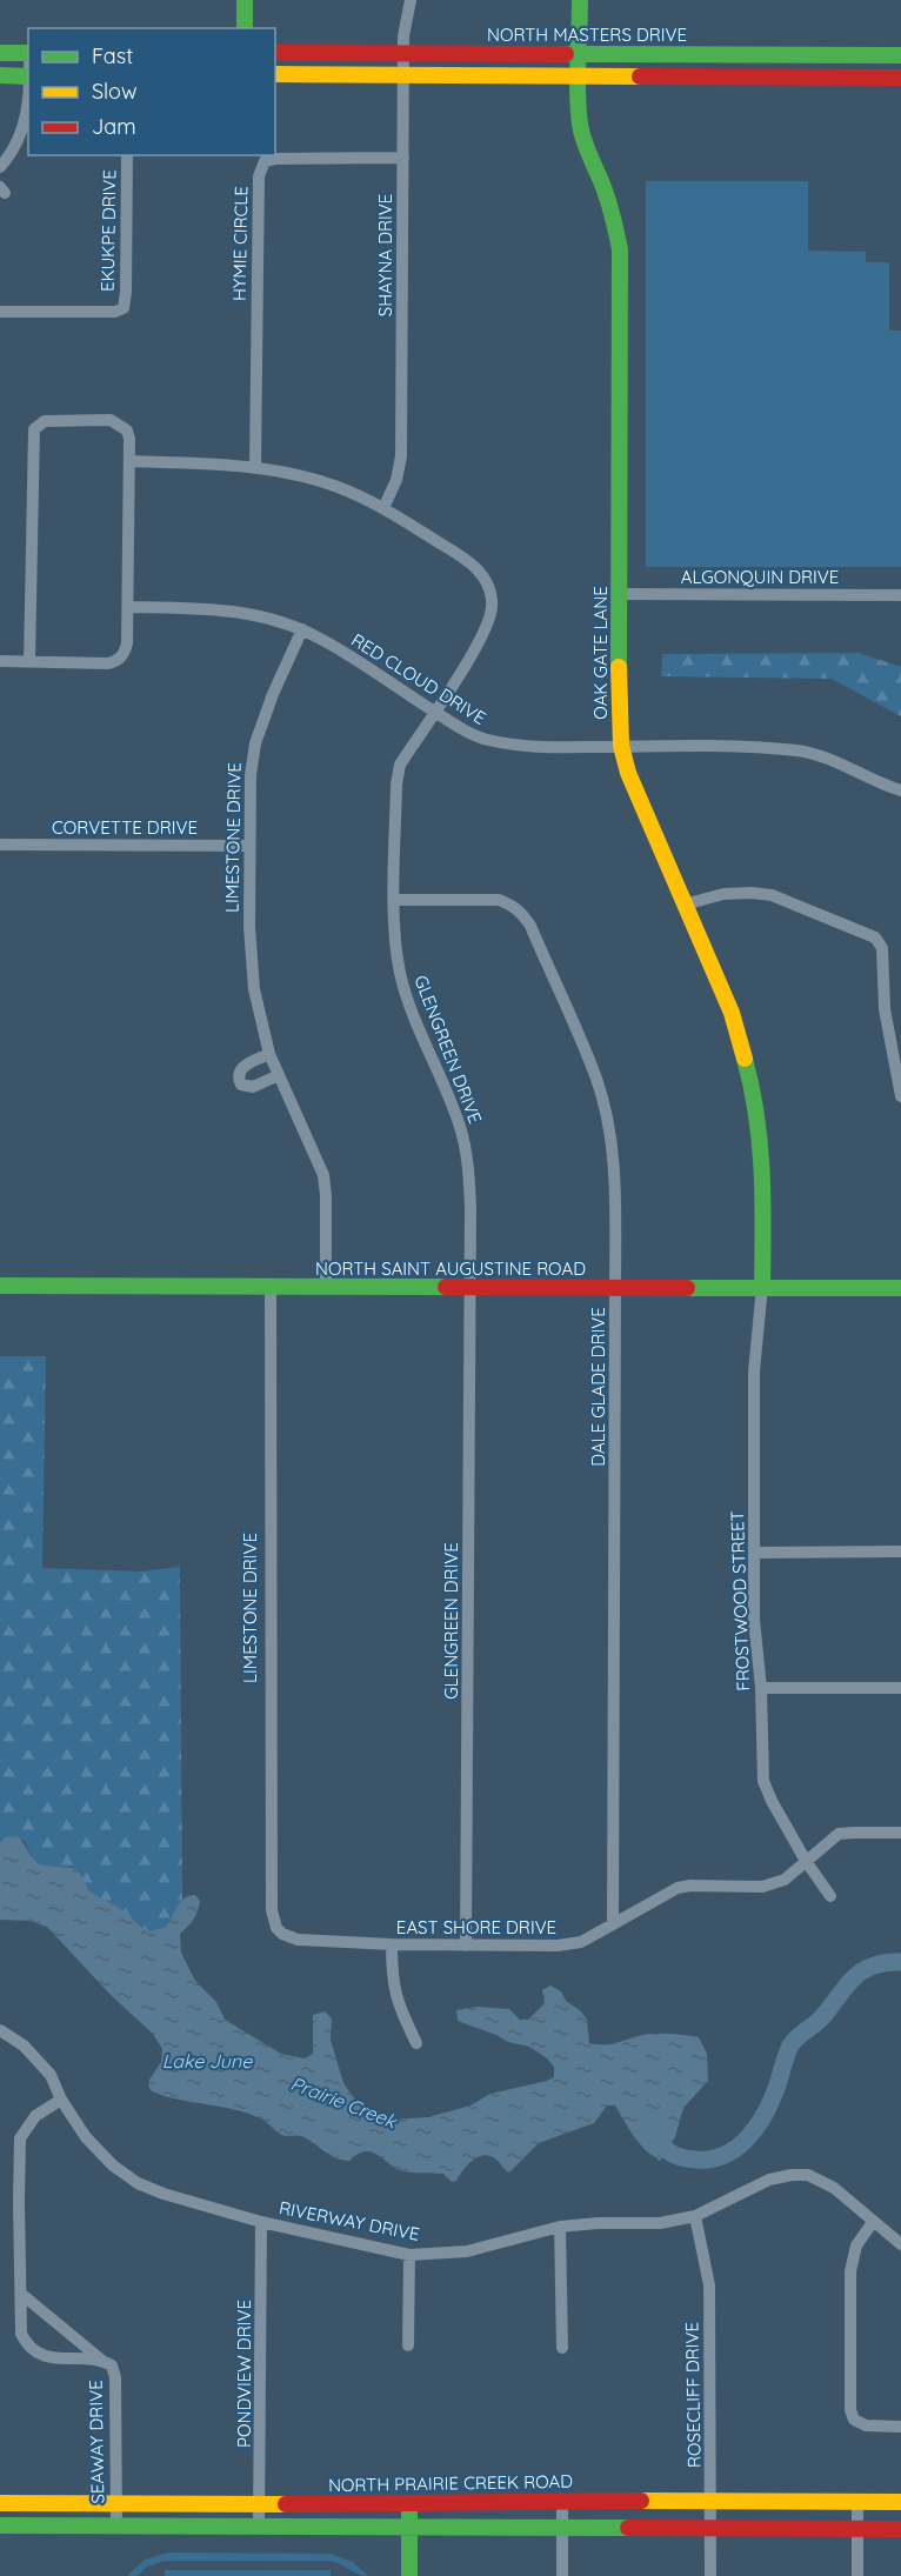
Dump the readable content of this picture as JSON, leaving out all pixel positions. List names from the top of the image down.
{
  "streets": {
    "main road": [
      "NORTH MASTERS DRIVE",
      "OAK GATE LANE",
      "NORTH SAINT AUGUSTINE ROAD",
      "NORTH PRAIRIE CREEK ROAD"
    ],
    "street": [
      "EKUKPE DRIVE",
      "HYMIE CIRCLE",
      "SHAYNA DRIVE",
      "ALGONQUIN DRIVE",
      "RED CLOUD DRIVE",
      "CORVETTE DRIVE",
      "LIMESTONE DRIVE",
      "GLENGREEN DRIVE",
      "DALE GLADE DRIVE",
      "FROSTWOOD STREET",
      "EAST SHORE DRIVE",
      "RIVERWAY DRIVE",
      "PONDVIEW DRIVE",
      "ROSECLIFF DRIVE",
      "SEAWAY DRIVE"
    ]
  },
  "crossings": [
    ["NORTH MASTERS DRIVE", "SHAYNA DRIVE"],
    ["NORTH MASTERS DRIVE", "OAK GATE LANE"],
    ["HYMIE CIRCLE", "SHAYNA DRIVE"],
    ["HYMIE CIRCLE", "GLENGREEN DRIVE"],
    ["SHAYNA DRIVE", "GLENGREEN DRIVE"],
    ["ALGONQUIN DRIVE", "OAK GATE LANE"],
    ["OAK GATE LANE", "RED CLOUD DRIVE"],
    ["OAK GATE LANE", "NORTH SAINT AUGUSTINE ROAD"],
    ["OAK GATE LANE", "FROSTWOOD STREET"],
    ["RED CLOUD DRIVE", "LIMESTONE DRIVE"],
    ["RED CLOUD DRIVE", "GLENGREEN DRIVE"],
    ["CORVETTE DRIVE", "LIMESTONE DRIVE"],
    ["LIMESTONE DRIVE", "NORTH SAINT AUGUSTINE ROAD"],
    ["LIMESTONE DRIVE", "EAST SHORE DRIVE"],
    ["GLENGREEN DRIVE", "NORTH SAINT AUGUSTINE ROAD"],
    ["GLENGREEN DRIVE", "DALE GLADE DRIVE"],
    ["GLENGREEN DRIVE", "EAST SHORE DRIVE"],
    ["NORTH SAINT AUGUSTINE ROAD", "DALE GLADE DRIVE"],
    ["NORTH SAINT AUGUSTINE ROAD", "FROSTWOOD STREET"],
    ["DALE GLADE DRIVE", "EAST SHORE DRIVE"],
    ["FROSTWOOD STREET", "EAST SHORE DRIVE"],
    ["RIVERWAY DRIVE", "PONDVIEW DRIVE"],
    ["RIVERWAY DRIVE", "ROSECLIFF DRIVE"],
    ["RIVERWAY DRIVE", "SEAWAY DRIVE"],
    ["PONDVIEW DRIVE", "NORTH PRAIRIE CREEK ROAD"],
    ["ROSECLIFF DRIVE", "NORTH PRAIRIE CREEK ROAD"],
    ["SEAWAY DRIVE", "NORTH PRAIRIE CREEK ROAD"]
  ],
  "water": ["Lake June", "Prairie Creek"],
  "legend": ["Fast", "Slow", "Jam"]
}
